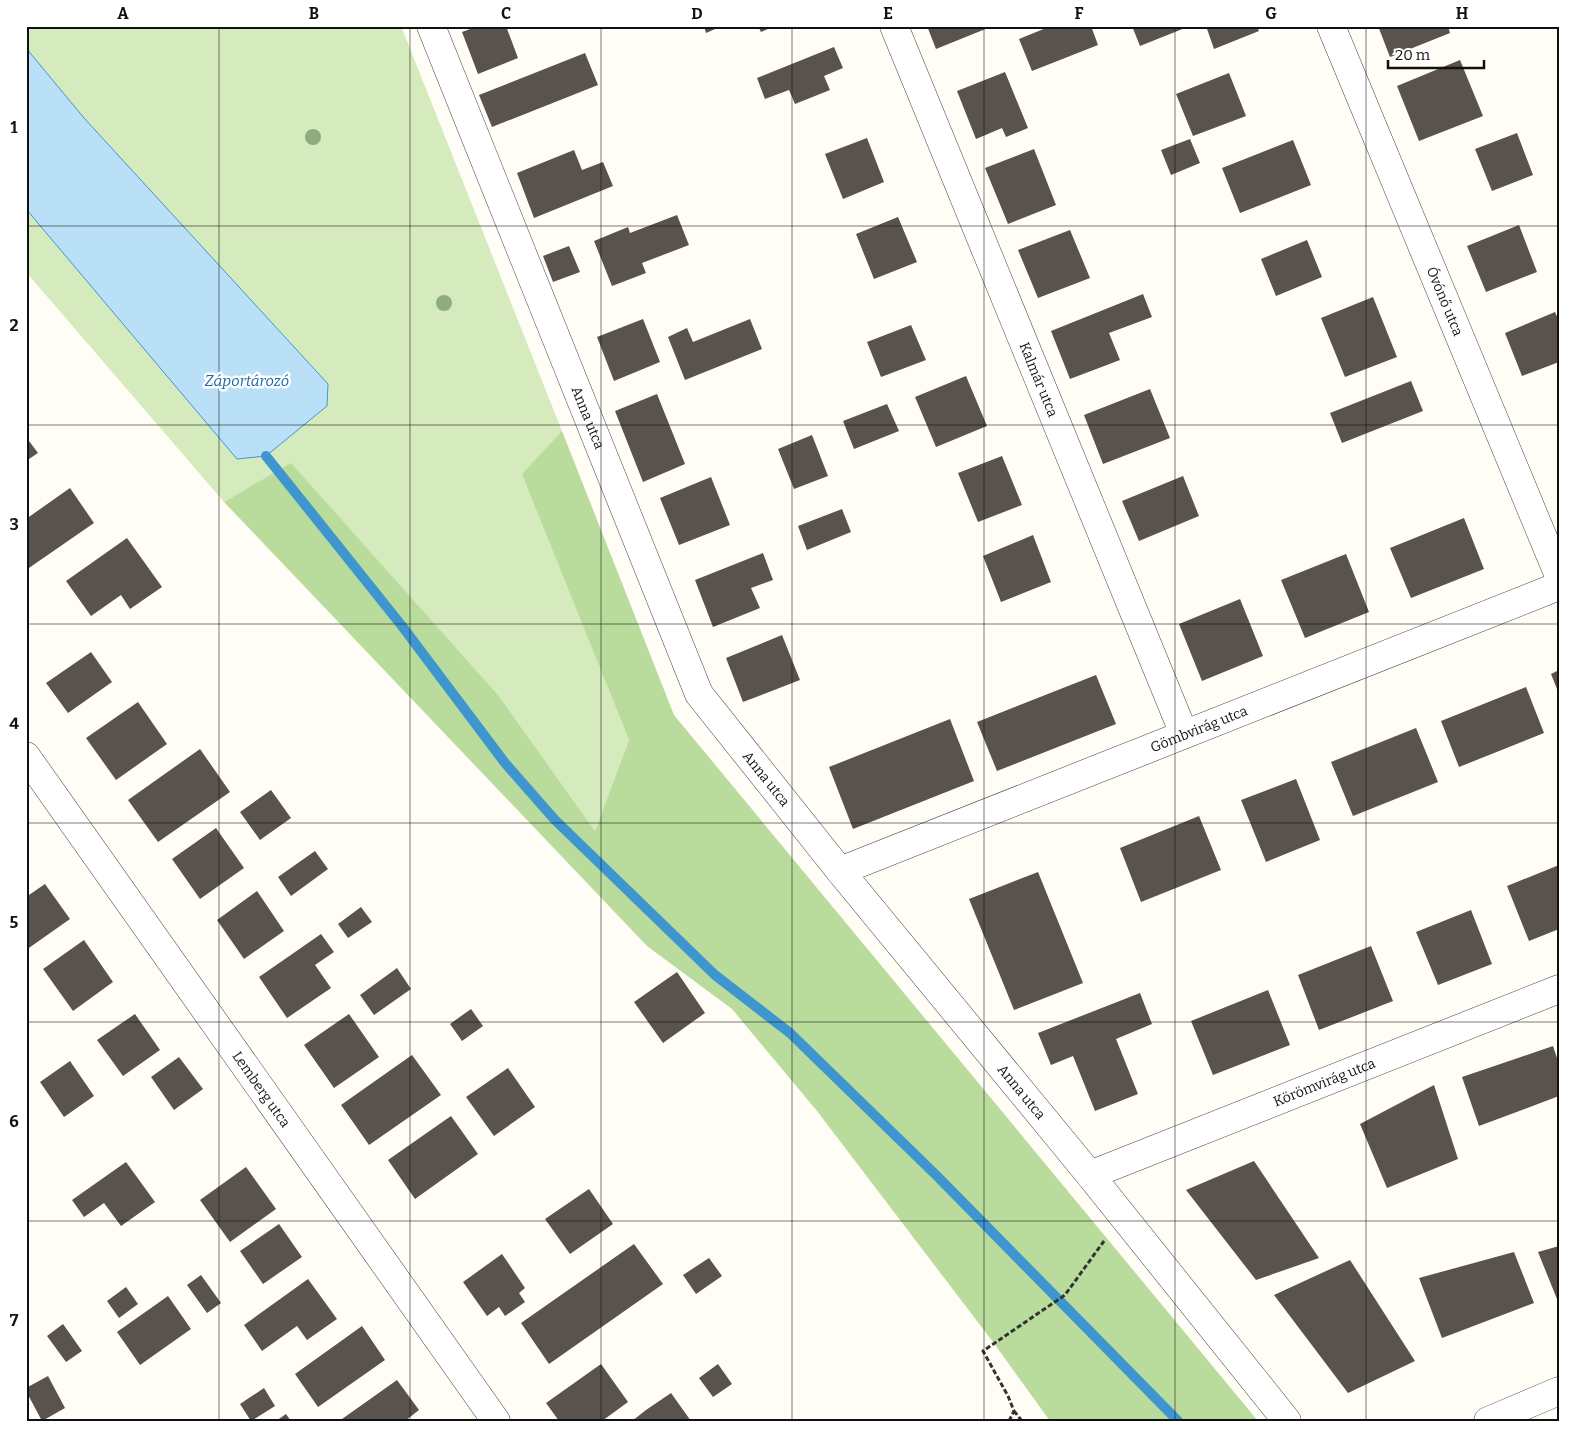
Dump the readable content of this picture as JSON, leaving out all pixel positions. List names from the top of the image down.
{
  "streets": {
    "street": [
      "Óvónő utca",
      "Kalmár utca",
      "Anna utca",
      "Gömbvirág utca",
      "Körömvirág utca",
      "Lemberg utca"
    ]
  },
  "crossings": [
    ["Kalmár utca", "Gömbvirág utca"],
    ["Anna utca", "Gömbvirág utca"],
    ["Anna utca", "Körömvirág utca"]
  ],
  "water": ["Záportározó"],
  "scale_bar": "20 m",
  "grid": {
    "columns": [
      "A",
      "B",
      "C",
      "D",
      "E",
      "F",
      "G",
      "H"
    ],
    "rows": [
      "1",
      "2",
      "3",
      "4",
      "5",
      "6",
      "7"
    ]
  }
}
